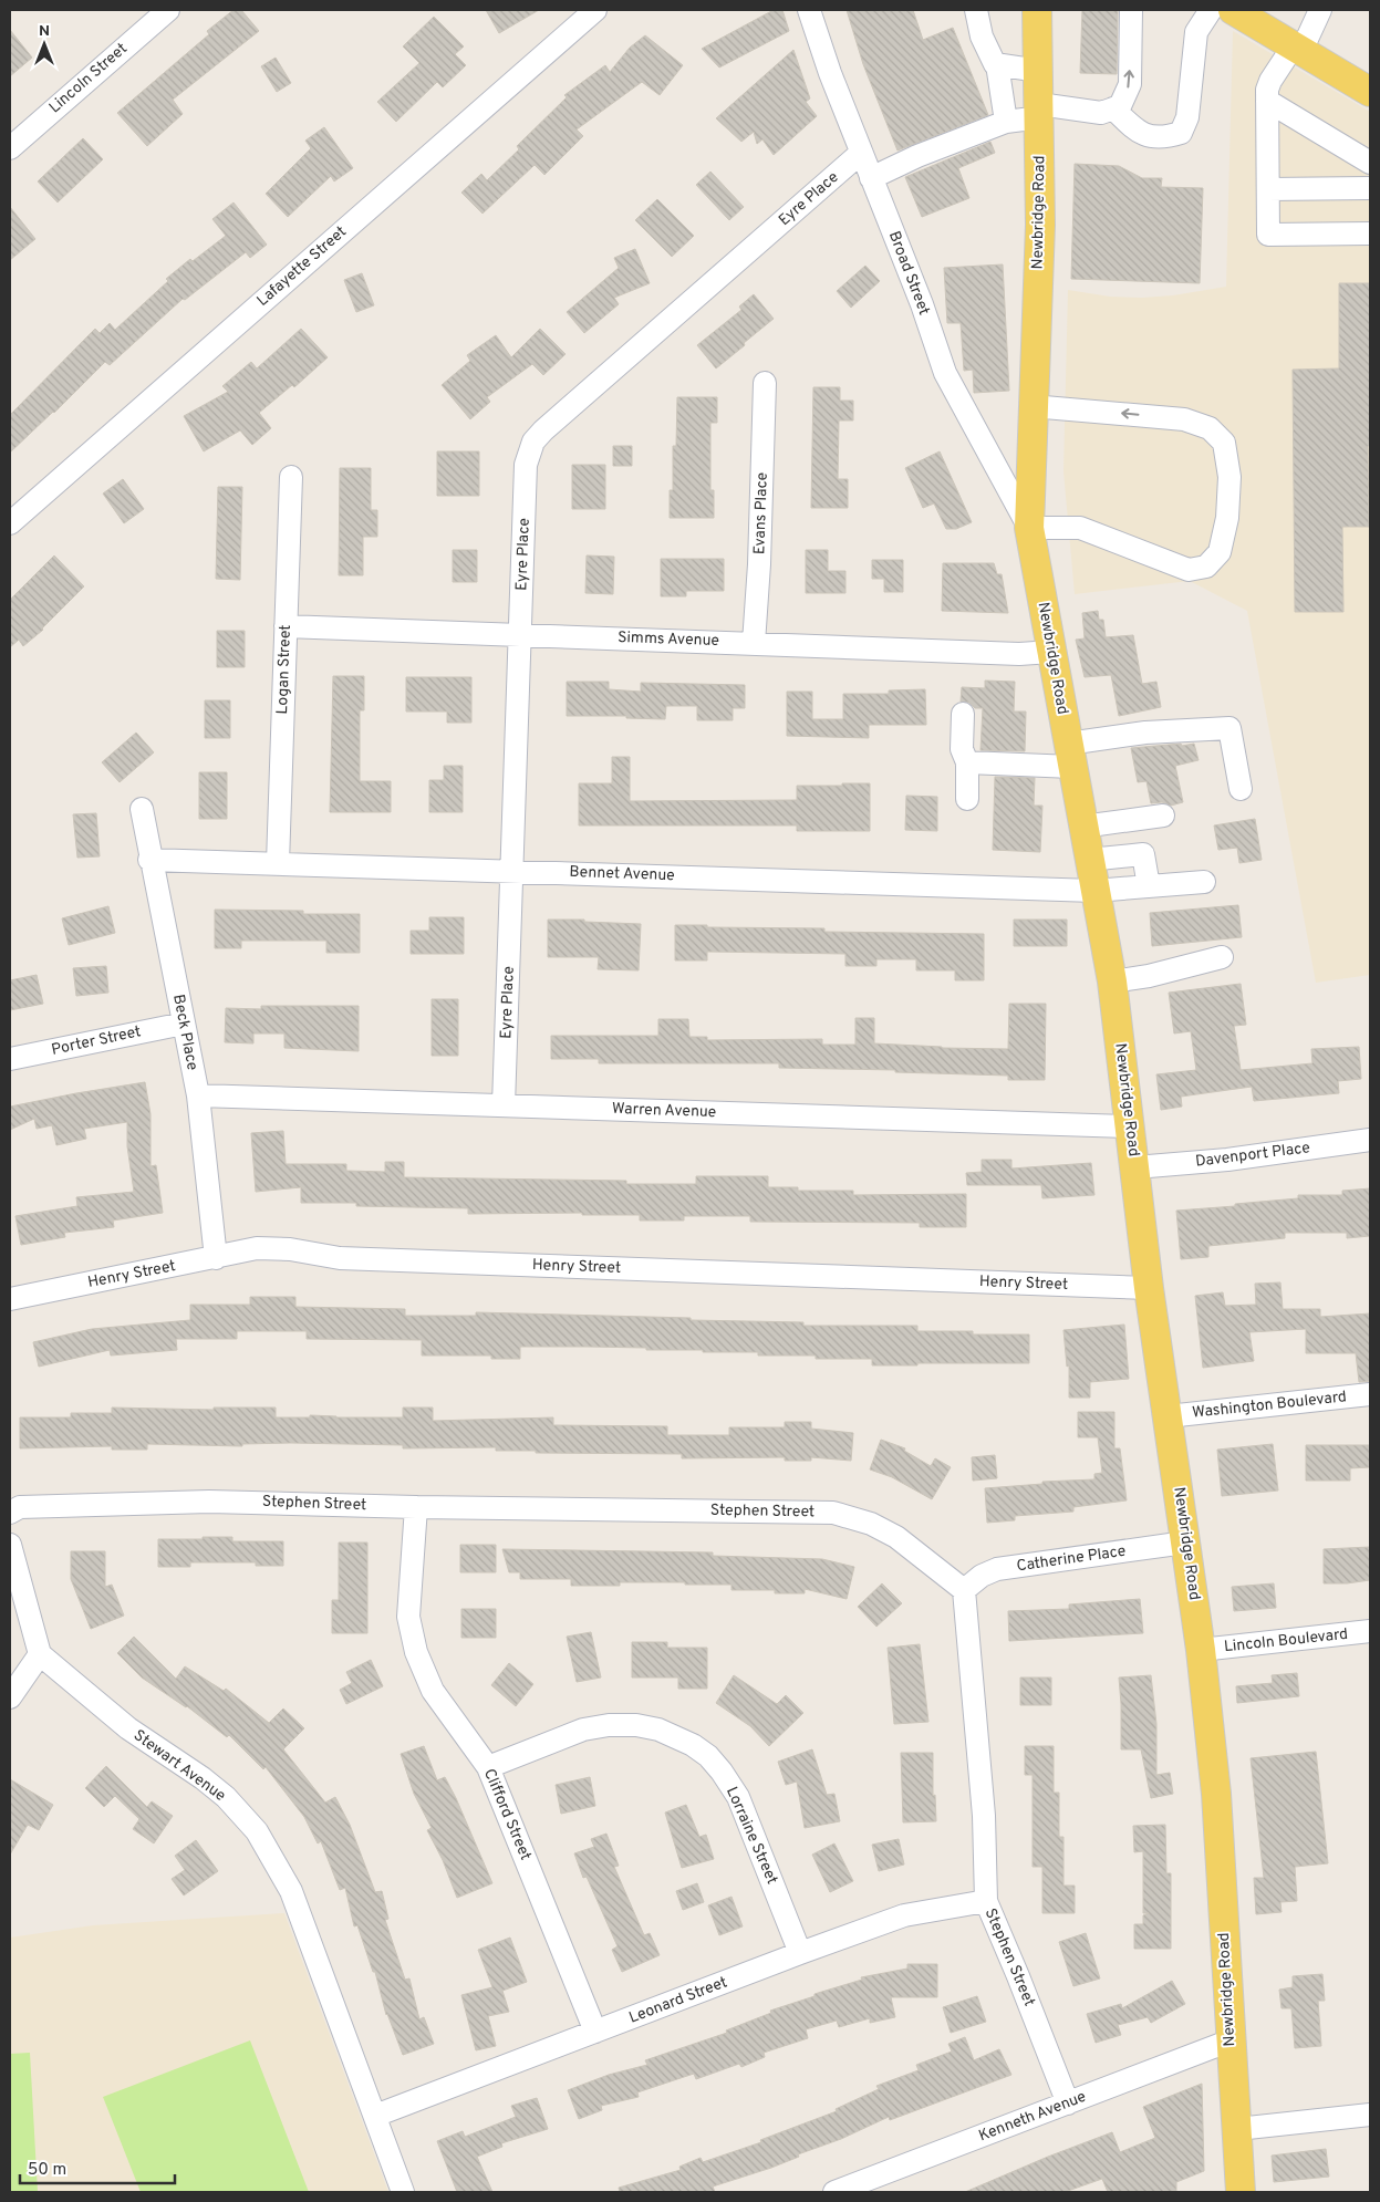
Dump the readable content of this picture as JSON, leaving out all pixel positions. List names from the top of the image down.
{
  "streets": {
    "main road": ["Newbridge Road"],
    "street": [
      "Lincoln Street",
      "Eyre Place",
      "Lafayette Street",
      "Broad Street",
      "Evans Place",
      "Simms Avenue",
      "Logan Street",
      "Bennet Avenue",
      "Beck Place",
      "Porter Street",
      "Warren Avenue",
      "Davenport Place",
      "Henry Street",
      "Washington Boulevard",
      "Stephen Street",
      "Catherine Place",
      "Lincoln Boulevard",
      "Stewart Avenue",
      "Clifford Street",
      "Lorraine Street",
      "Leonard Street",
      "Kenneth Avenue"
    ]
  },
  "crossings": [
    ["Eyre Place", "Broad Street"],
    ["Eyre Place", "Simms Avenue"],
    ["Eyre Place", "Bennet Avenue"],
    ["Eyre Place", "Warren Avenue"],
    ["Newbridge Road", "Broad Street"],
    ["Newbridge Road", "Simms Avenue"],
    ["Newbridge Road", "Bennet Avenue"],
    ["Newbridge Road", "Warren Avenue"],
    ["Newbridge Road", "Davenport Place"],
    ["Newbridge Road", "Henry Street"],
    ["Newbridge Road", "Washington Boulevard"],
    ["Newbridge Road", "Catherine Place"],
    ["Newbridge Road", "Lincoln Boulevard"],
    ["Newbridge Road", "Kenneth Avenue"],
    ["Evans Place", "Simms Avenue"],
    ["Simms Avenue", "Logan Street"],
    ["Logan Street", "Bennet Avenue"],
    ["Bennet Avenue", "Beck Place"],
    ["Beck Place", "Porter Street"],
    ["Beck Place", "Warren Avenue"],
    ["Beck Place", "Henry Street"],
    ["Stephen Street", "Catherine Place"],
    ["Stephen Street", "Clifford Street"],
    ["Stephen Street", "Leonard Street"],
    ["Stephen Street", "Kenneth Avenue"],
    ["Stewart Avenue", "Leonard Street"],
    ["Clifford Street", "Lorraine Street"],
    ["Clifford Street", "Leonard Street"],
    ["Lorraine Street", "Leonard Street"]
  ],
  "scale_bar": "50 m",
  "north": "top"
}
